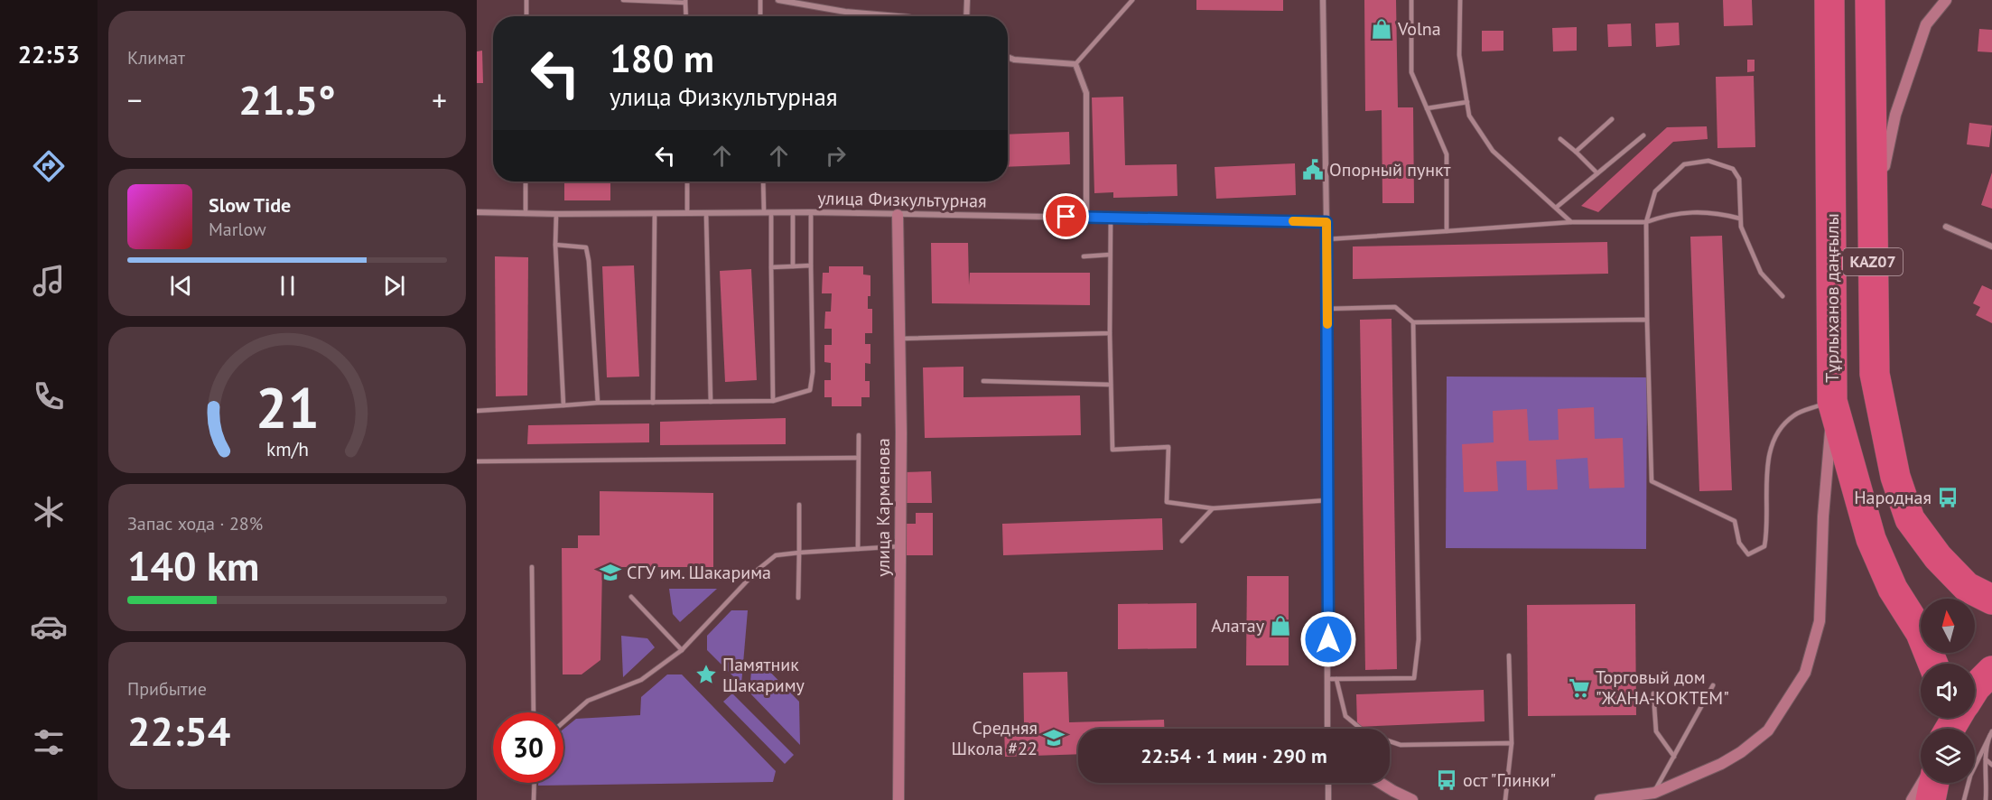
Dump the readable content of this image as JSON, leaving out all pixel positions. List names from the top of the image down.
{
  "streets": {
    "highway": ["KAZ07", "Тұрлыханов даңғылы"],
    "main road": ["улица Карменова"],
    "street": ["улица Физкультурная"]
  },
  "crossings": [
    ["улица Физкультурная", "улица Карменова"]
  ],
  "places": {
    "shop": ["Volna", "Алатау"],
    "public building": ["Опорный пункт"],
    "bus stop": ["Народная", "ост \"Глинки\""],
    "school or university": ["СГУ им. Шакарима", "Средняя Школа #22"],
    "place": ["Памятник Шакариму"],
    "supermarket": ["Торговый дом \"ЖАНА-КОКТЕМ\""]
  },
  "north": "top",
  "page": {
    "tabs": "22:53",
    "tile": [
      "Климат",
      ["Запас хода · 28%", "140 km"],
      ["Прибытие", "22:54"]
    ],
    "turn": ["180 m", "улица Физкультурная"],
    "heat": ["−", "21.5°", "+"],
    "song": ["Slow Tide", "Marlow"],
    "limit": "30",
    "trip": "22:54 · 1 мин · 290 m",
    "gauge": ["21", "km/h"]
  }
}
